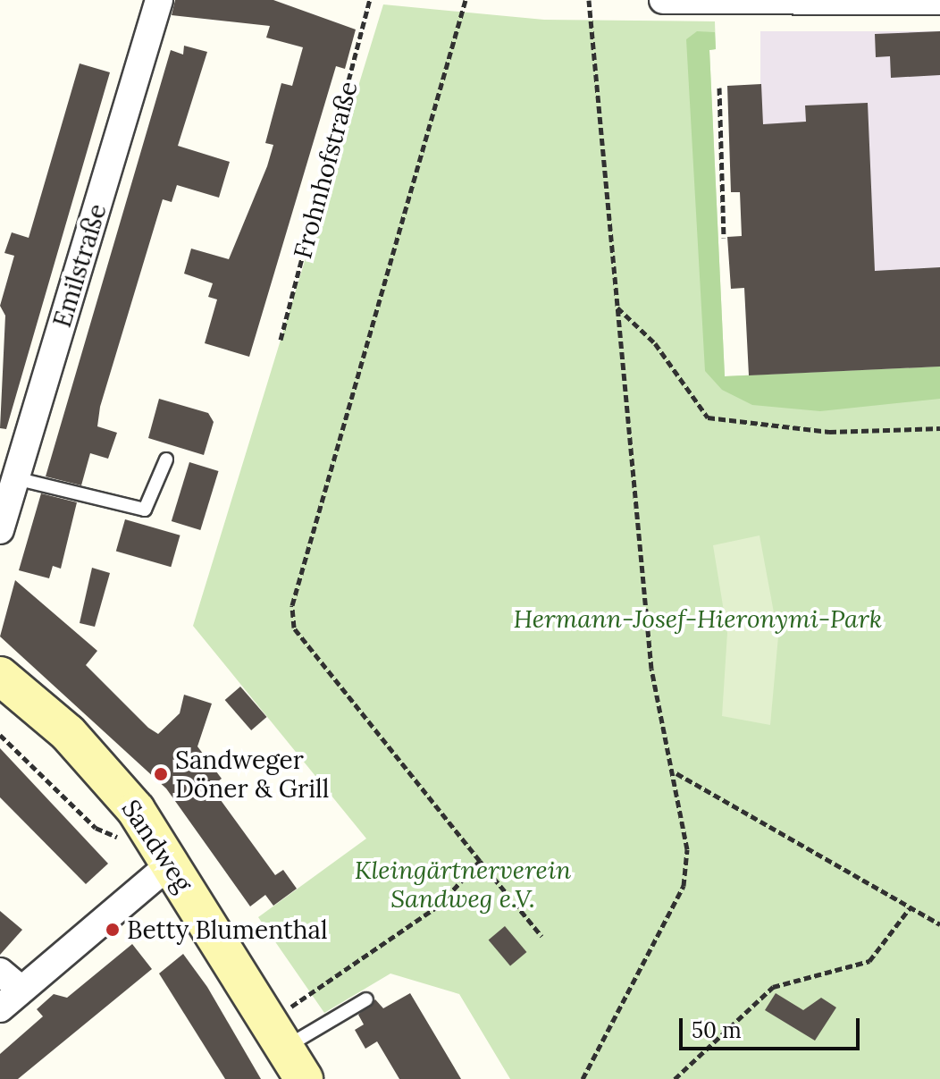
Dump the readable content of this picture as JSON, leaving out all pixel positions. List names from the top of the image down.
{
  "streets": {
    "street": ["Emilstraße", "Sandweg"],
    "path": ["Frohnhofstraße"]
  },
  "parks": ["Hermann-Josef-Hieronymi-Park", "Kleingärtnerverein Sandweg e.V."],
  "places": ["Sandweger Döner & Grill", "Betty Blumenthal"],
  "scale_bar": "50 m"
}
